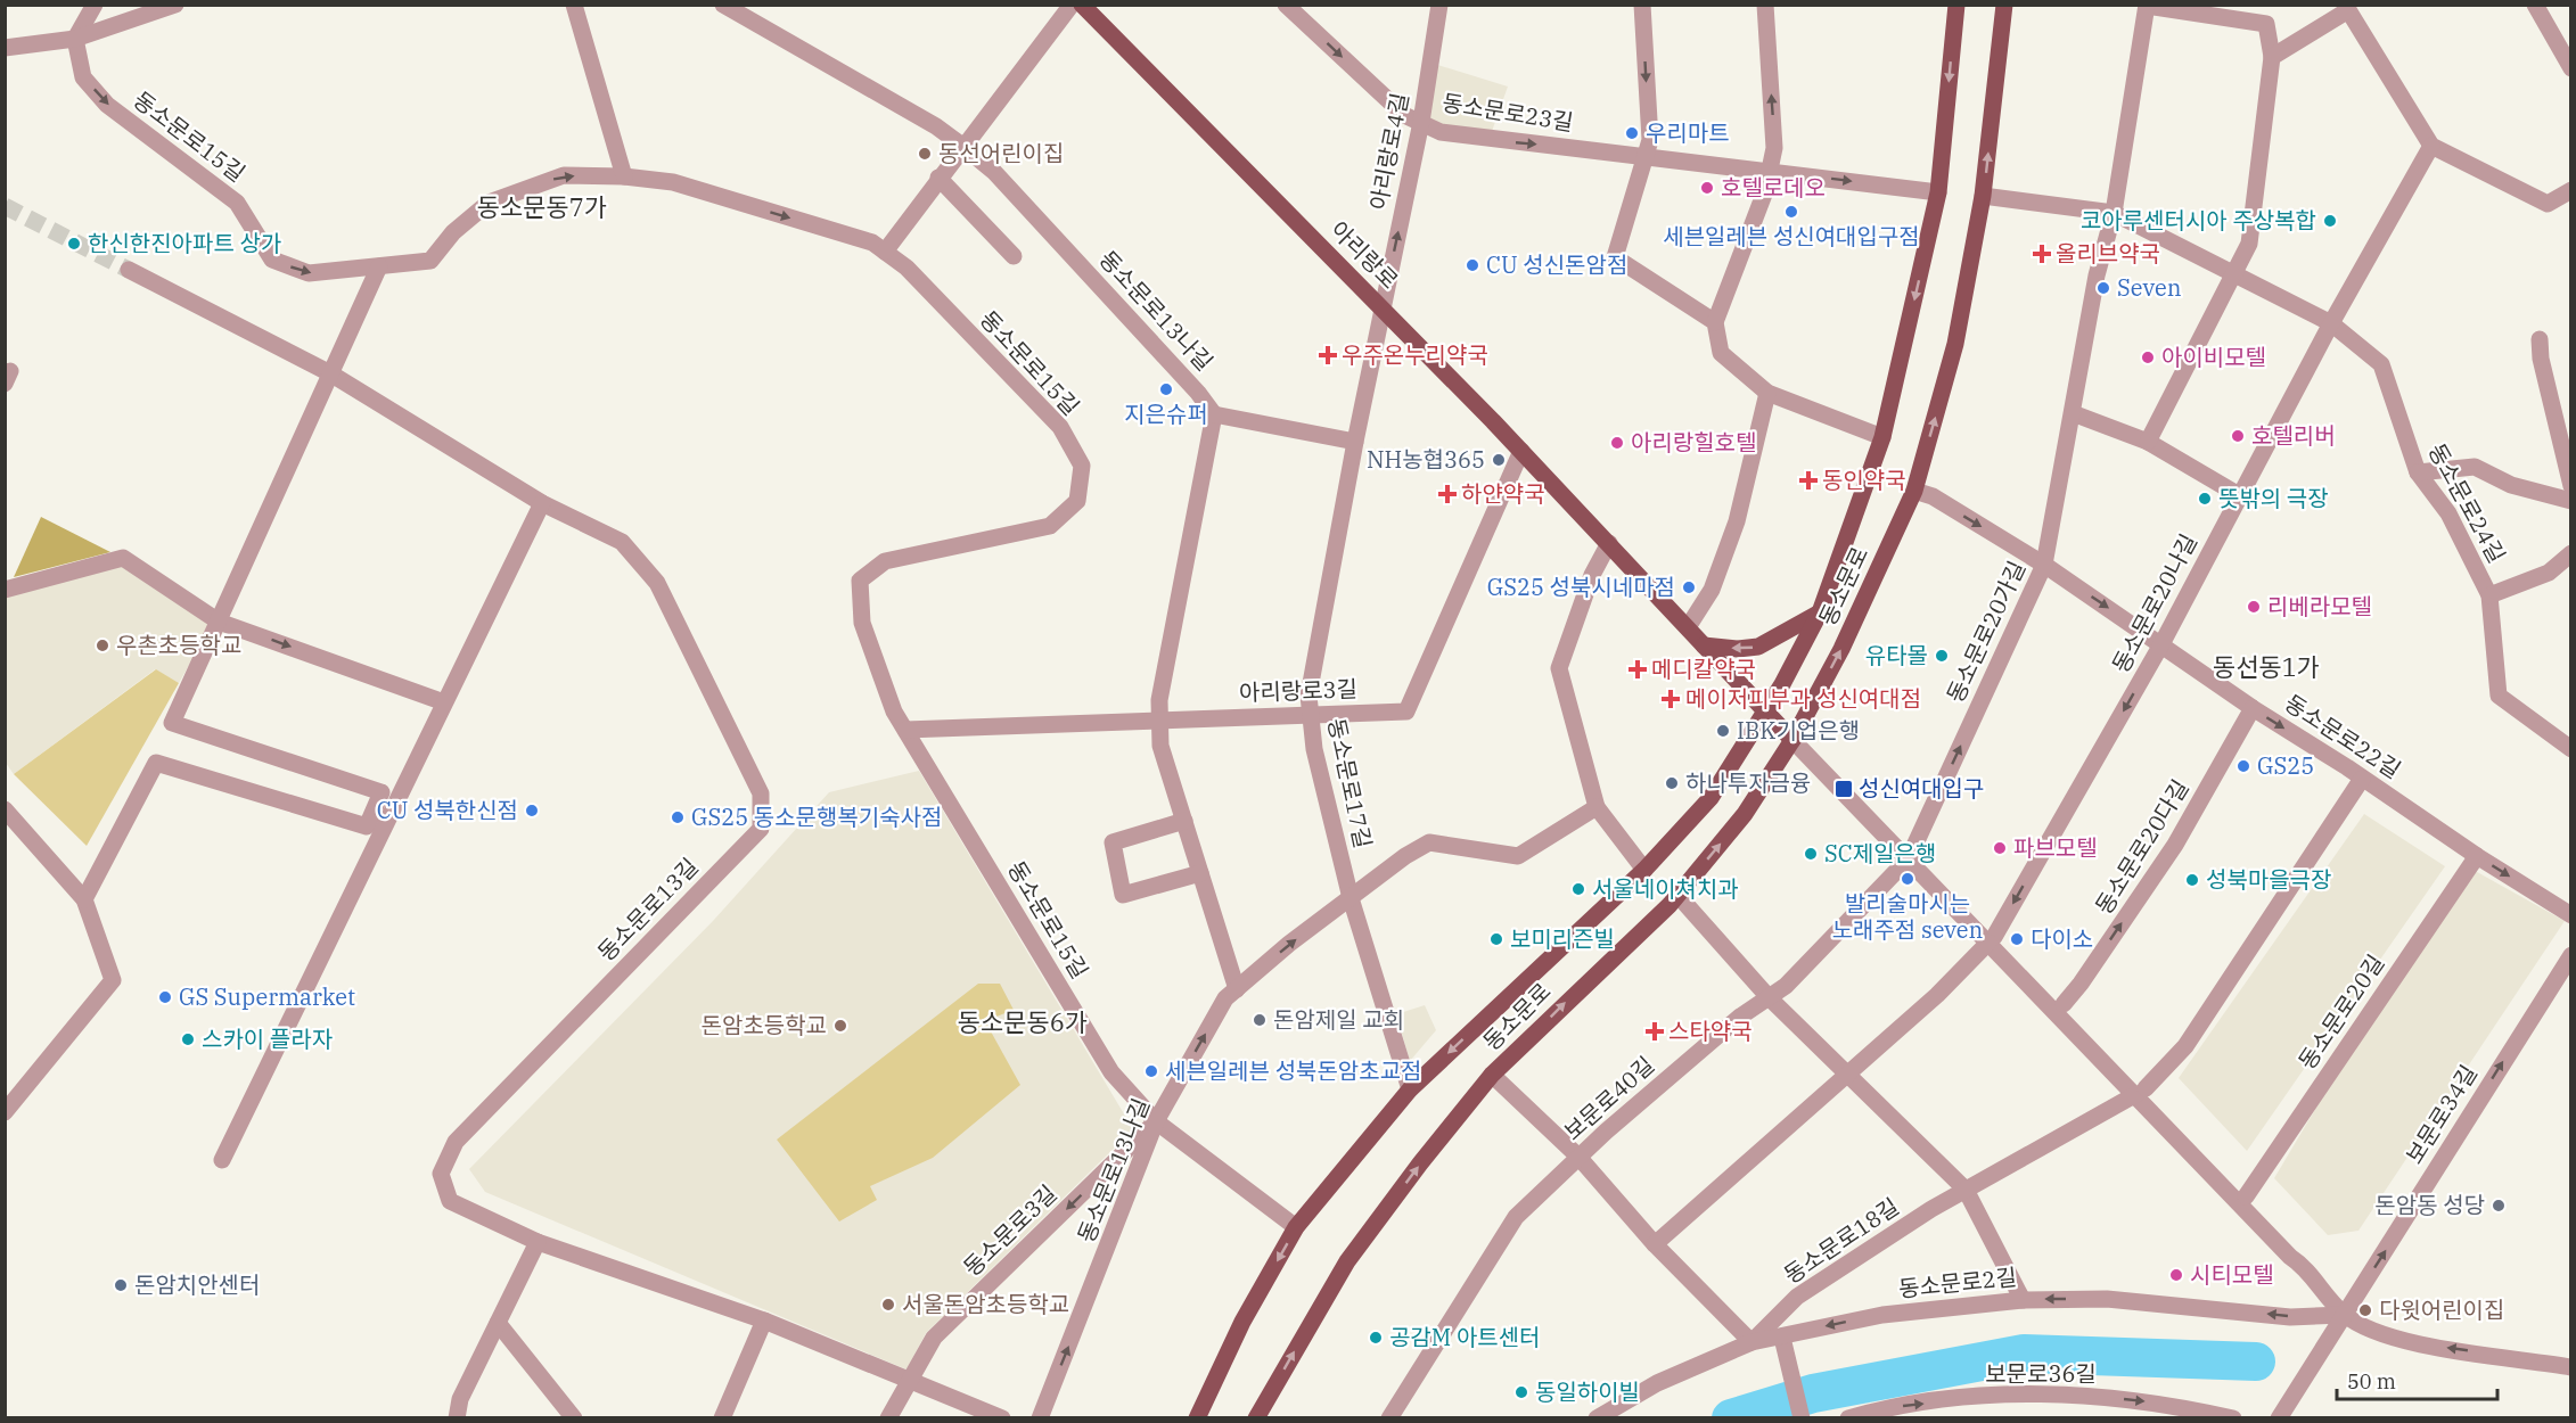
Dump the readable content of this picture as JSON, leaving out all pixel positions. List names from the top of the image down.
{
  "streets": {
    "main road": ["아리랑로", "동소문로"],
    "street": [
      "동소문로23길",
      "동소문로15길",
      "아리랑로4길",
      "동소문로13나길",
      "동소문로24길",
      "동소문로20나길",
      "동소문로20가길",
      "아리랑로3길",
      "동소문로22길",
      "동소문로17길",
      "동소문로20다길",
      "동소문로13길",
      "동소문로20길",
      "보문로40길",
      "보문로34길",
      "동소문로3길",
      "동소문로18길",
      "동소문로2길",
      "보문로36길"
    ]
  },
  "crossings": [
    ["동소문로23길", "아리랑로4길"],
    ["동소문로23길", "동소문로"],
    ["동소문로15길", "동소문로13나길"],
    ["동소문로15길", "동소문로"],
    ["동소문로15길", "아리랑로3길"],
    ["동소문로15길", "동소문로3길"],
    ["아리랑로4길", "아리랑로"],
    ["아리랑로4길", "동소문로17길"],
    ["아리랑로", "동소문로"],
    ["아리랑로", "아리랑로3길"],
    ["아리랑로", "동소문로17길"],
    ["동소문로13나길", "동소문로3길"],
    ["동소문로24길", "동소문로"],
    ["동소문로24길", "동소문로20나길"],
    ["동소문로24길", "동소문로20가길"],
    ["동소문로", "동소문로22길"],
    ["동소문로", "동소문로17길"],
    ["동소문로", "보문로40길"],
    ["동소문로", "동소문로18길"],
    ["동소문로", "동소문로2길"],
    ["동소문로20나길", "동소문로22길"],
    ["동소문로20가길", "동소문로22길"],
    ["동소문로20가길", "보문로40길"],
    ["아리랑로3길", "동소문로17길"],
    ["동소문로22길", "동소문로20다길"],
    ["동소문로22길", "동소문로20길"],
    ["동소문로13길", "동소문로3길"],
    ["보문로34길", "동소문로2길"],
    ["동소문로18길", "동소문로2길"]
  ],
  "one_way": [
    "동소문로23길",
    "아리랑로4길",
    "동소문로13나길",
    "동소문로20나길",
    "동소문로20가길",
    "동소문로22길",
    "보문로34길",
    "동소문로3길",
    "동소문로2길",
    "보문로36길"
  ],
  "districts": ["동소문동7가", "동선동1가", "동소문동6가"],
  "places": {
    "other": [
      "우리마트",
      "동선어린이집",
      "호텔로데오",
      "세븐일레븐 성신여대입구점",
      "코아루센터시아 주상복합",
      "한신한진아파트 상가",
      "CU 성신돈암점",
      "Seven",
      "아이비모텔",
      "지은슈퍼",
      "호텔리버",
      "아리랑힐호텔",
      "NH농협365",
      "뜻밖의 극장",
      "GS25 성북시네마점",
      "리베라모텔",
      "우촌초등학교",
      "유타몰",
      "IBK기업은행",
      "GS25",
      "하나투자금융",
      "CU 성북한신점",
      "GS25 동소문행복기숙사점",
      "파브모텔",
      "SC제일은행",
      "발리술마시는 노래주점 seven",
      "성북마을극장",
      "서울네이쳐치과",
      "보미리즌빌",
      "다이소",
      "GS Supermarket",
      "돈암제일 교회",
      "돈암초등학교",
      "스카이 플라자",
      "세븐일레븐 성북돈암초교점",
      "돈암동 성당",
      "시티모텔",
      "돈암치안센터",
      "서울돈암초등학교",
      "다윗어린이집",
      "공감M 아트센터",
      "동일하이빌"
    ],
    "health": [
      "올리브약국",
      "우주온누리약국",
      "동인약국",
      "하얀약국",
      "메디칼약국",
      "메이저피부과 성신여대점",
      "스타약국"
    ],
    "transit": ["성신여대입구"]
  },
  "scale_bar": "50 m"
}
